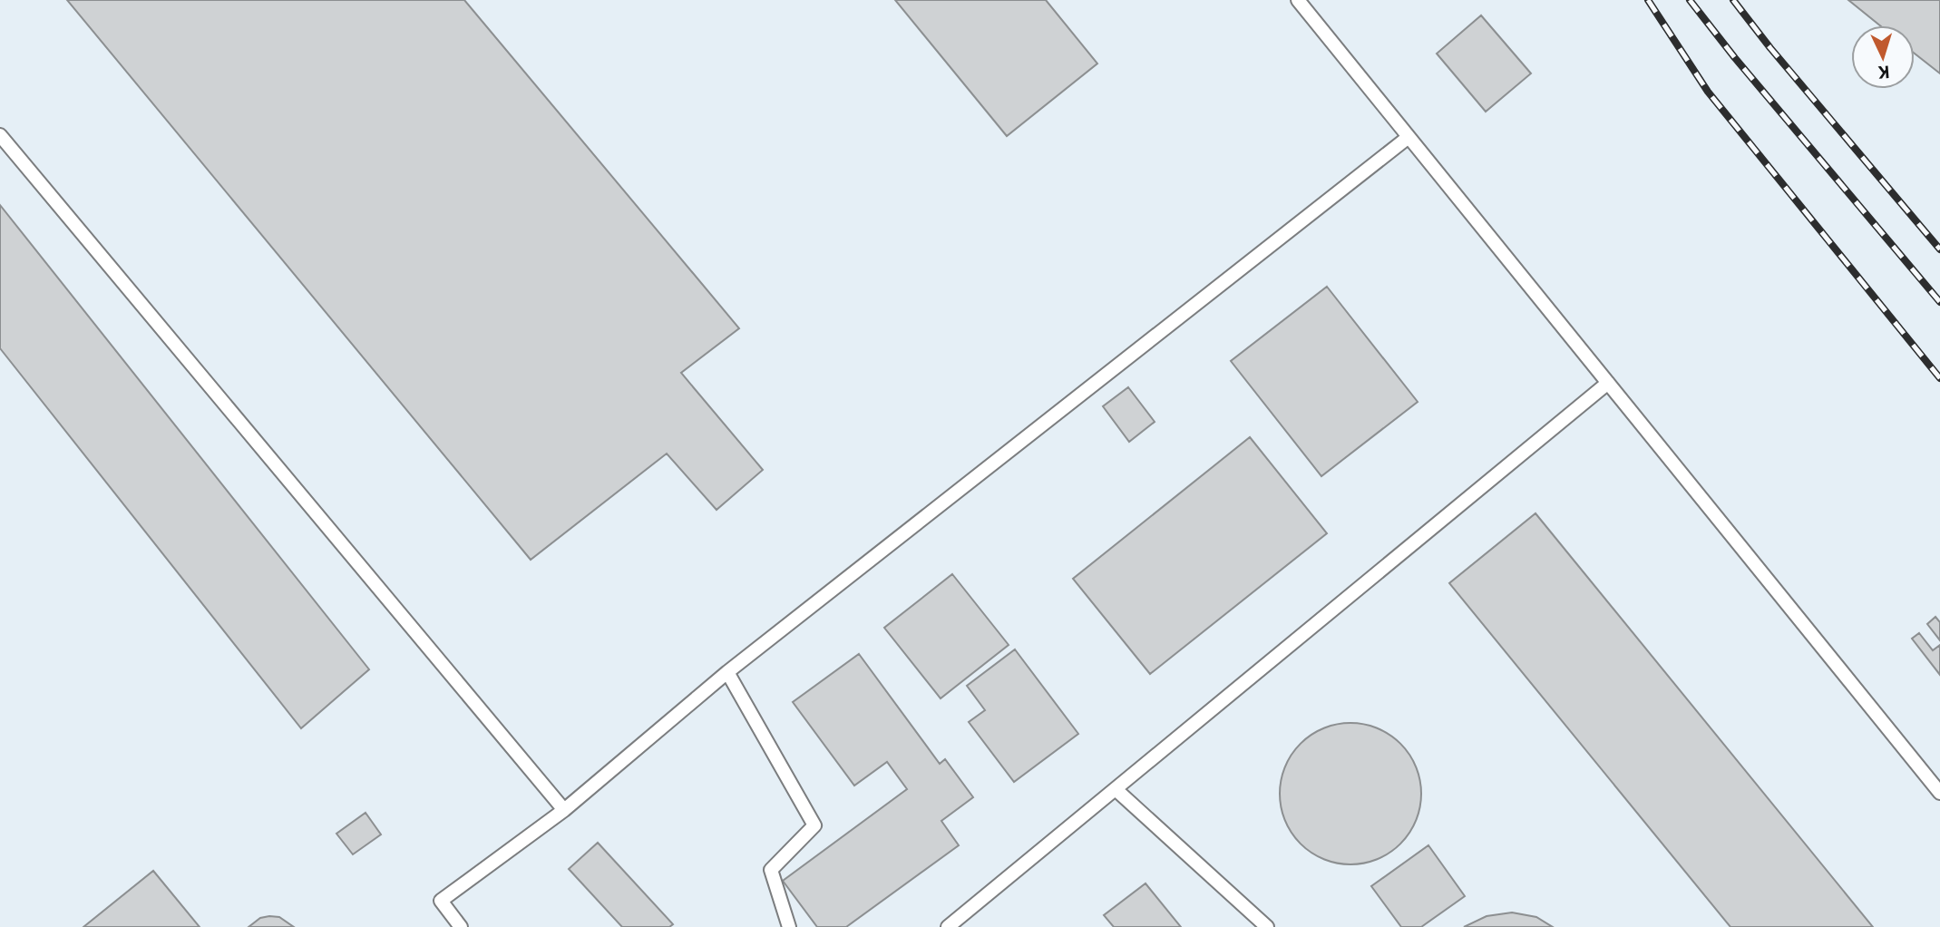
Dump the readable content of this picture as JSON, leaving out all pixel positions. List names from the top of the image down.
{
  "north": "bottom"
}
